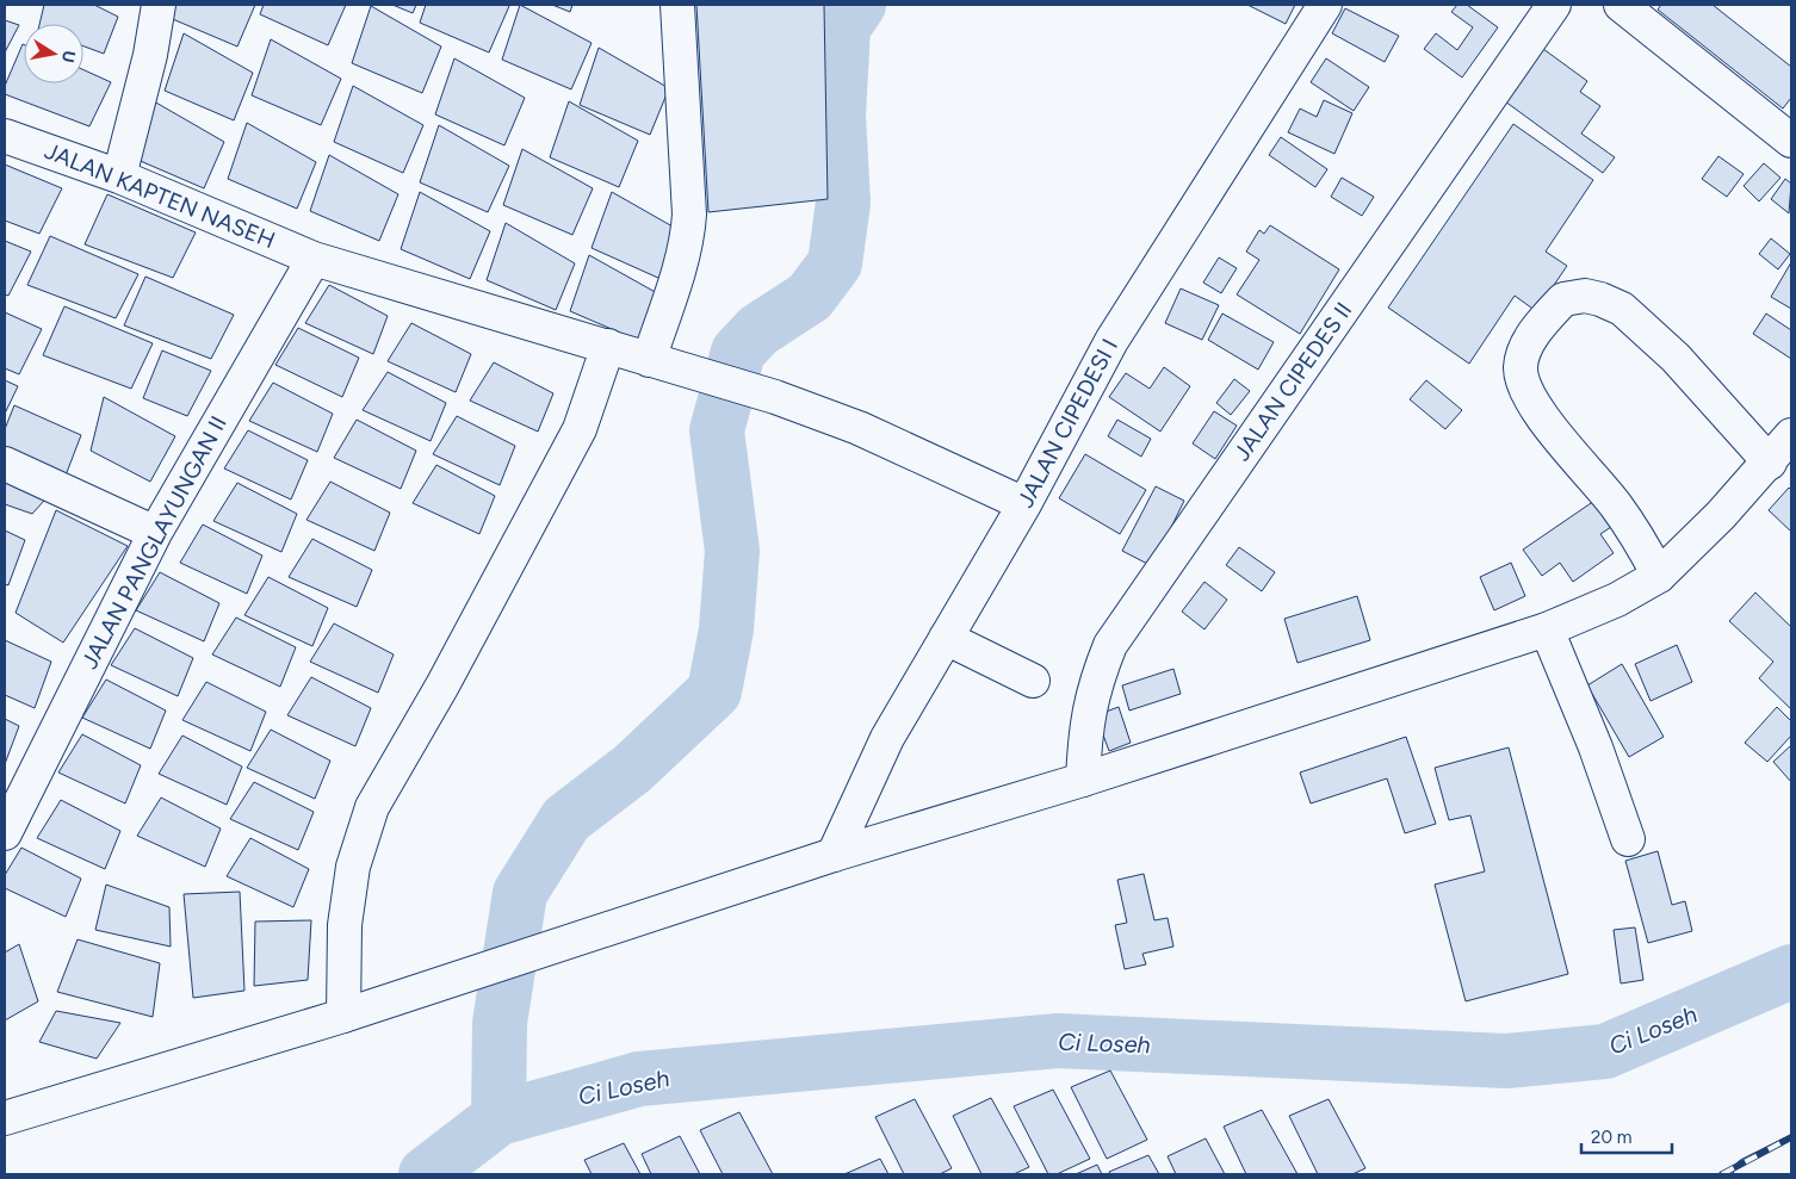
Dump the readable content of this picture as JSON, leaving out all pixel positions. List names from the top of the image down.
{
  "streets": {
    "main road": [
      "JALAN KAPTEN NASEH",
      "JALAN CIPEDES II",
      "JALAN CIPEDESI I",
      "JALAN PANGLAYUNGAN II"
    ]
  },
  "crossings": [
    ["JALAN KAPTEN NASEH", "JALAN CIPEDESI I"],
    ["JALAN KAPTEN NASEH", "JALAN PANGLAYUNGAN II"]
  ],
  "water": ["Ci Loseh"],
  "scale_bar": "20 m",
  "north": "right"
}
